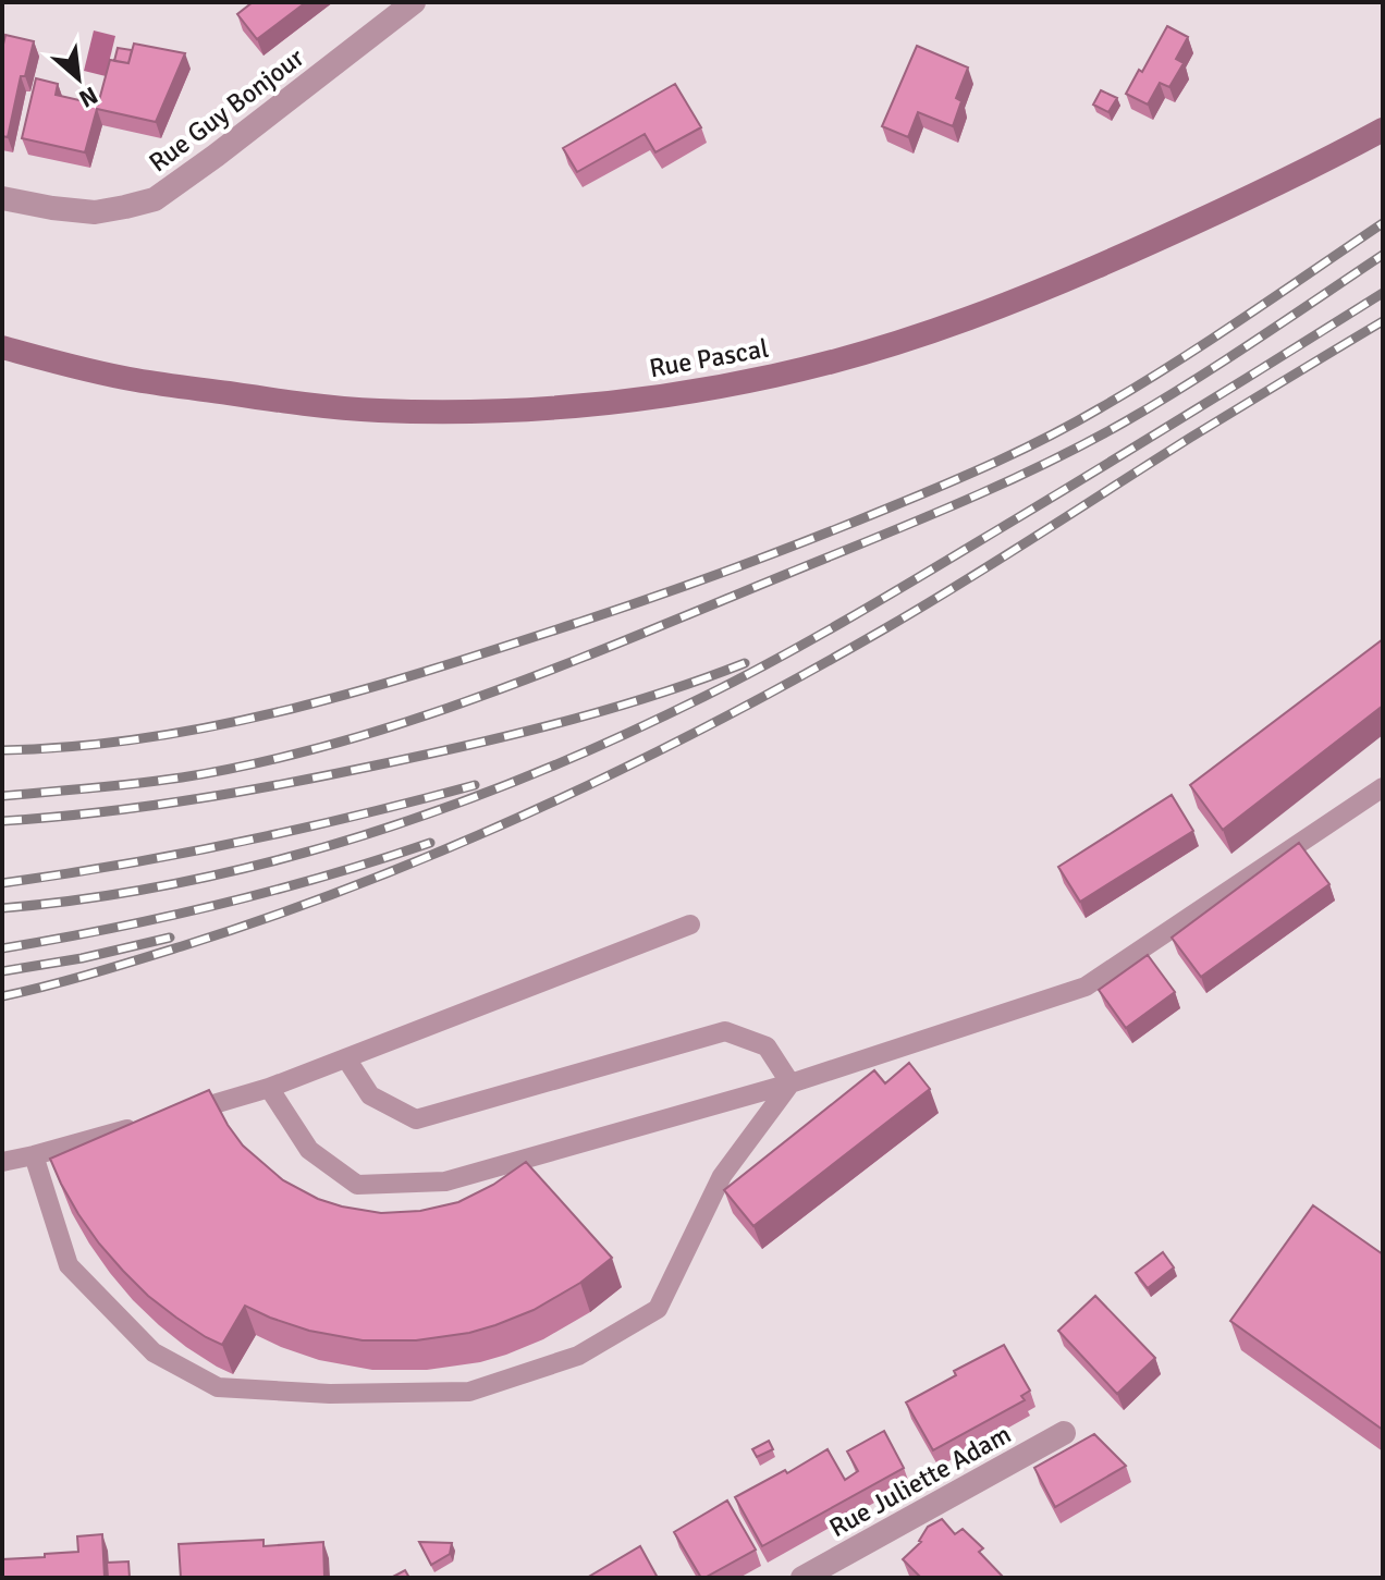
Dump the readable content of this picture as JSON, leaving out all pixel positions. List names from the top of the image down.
{
  "streets": {
    "main road": ["Rue Pascal"],
    "street": ["Rue Guy Bonjour", "Rue Juliette Adam"]
  },
  "north": "bottom right"
}
